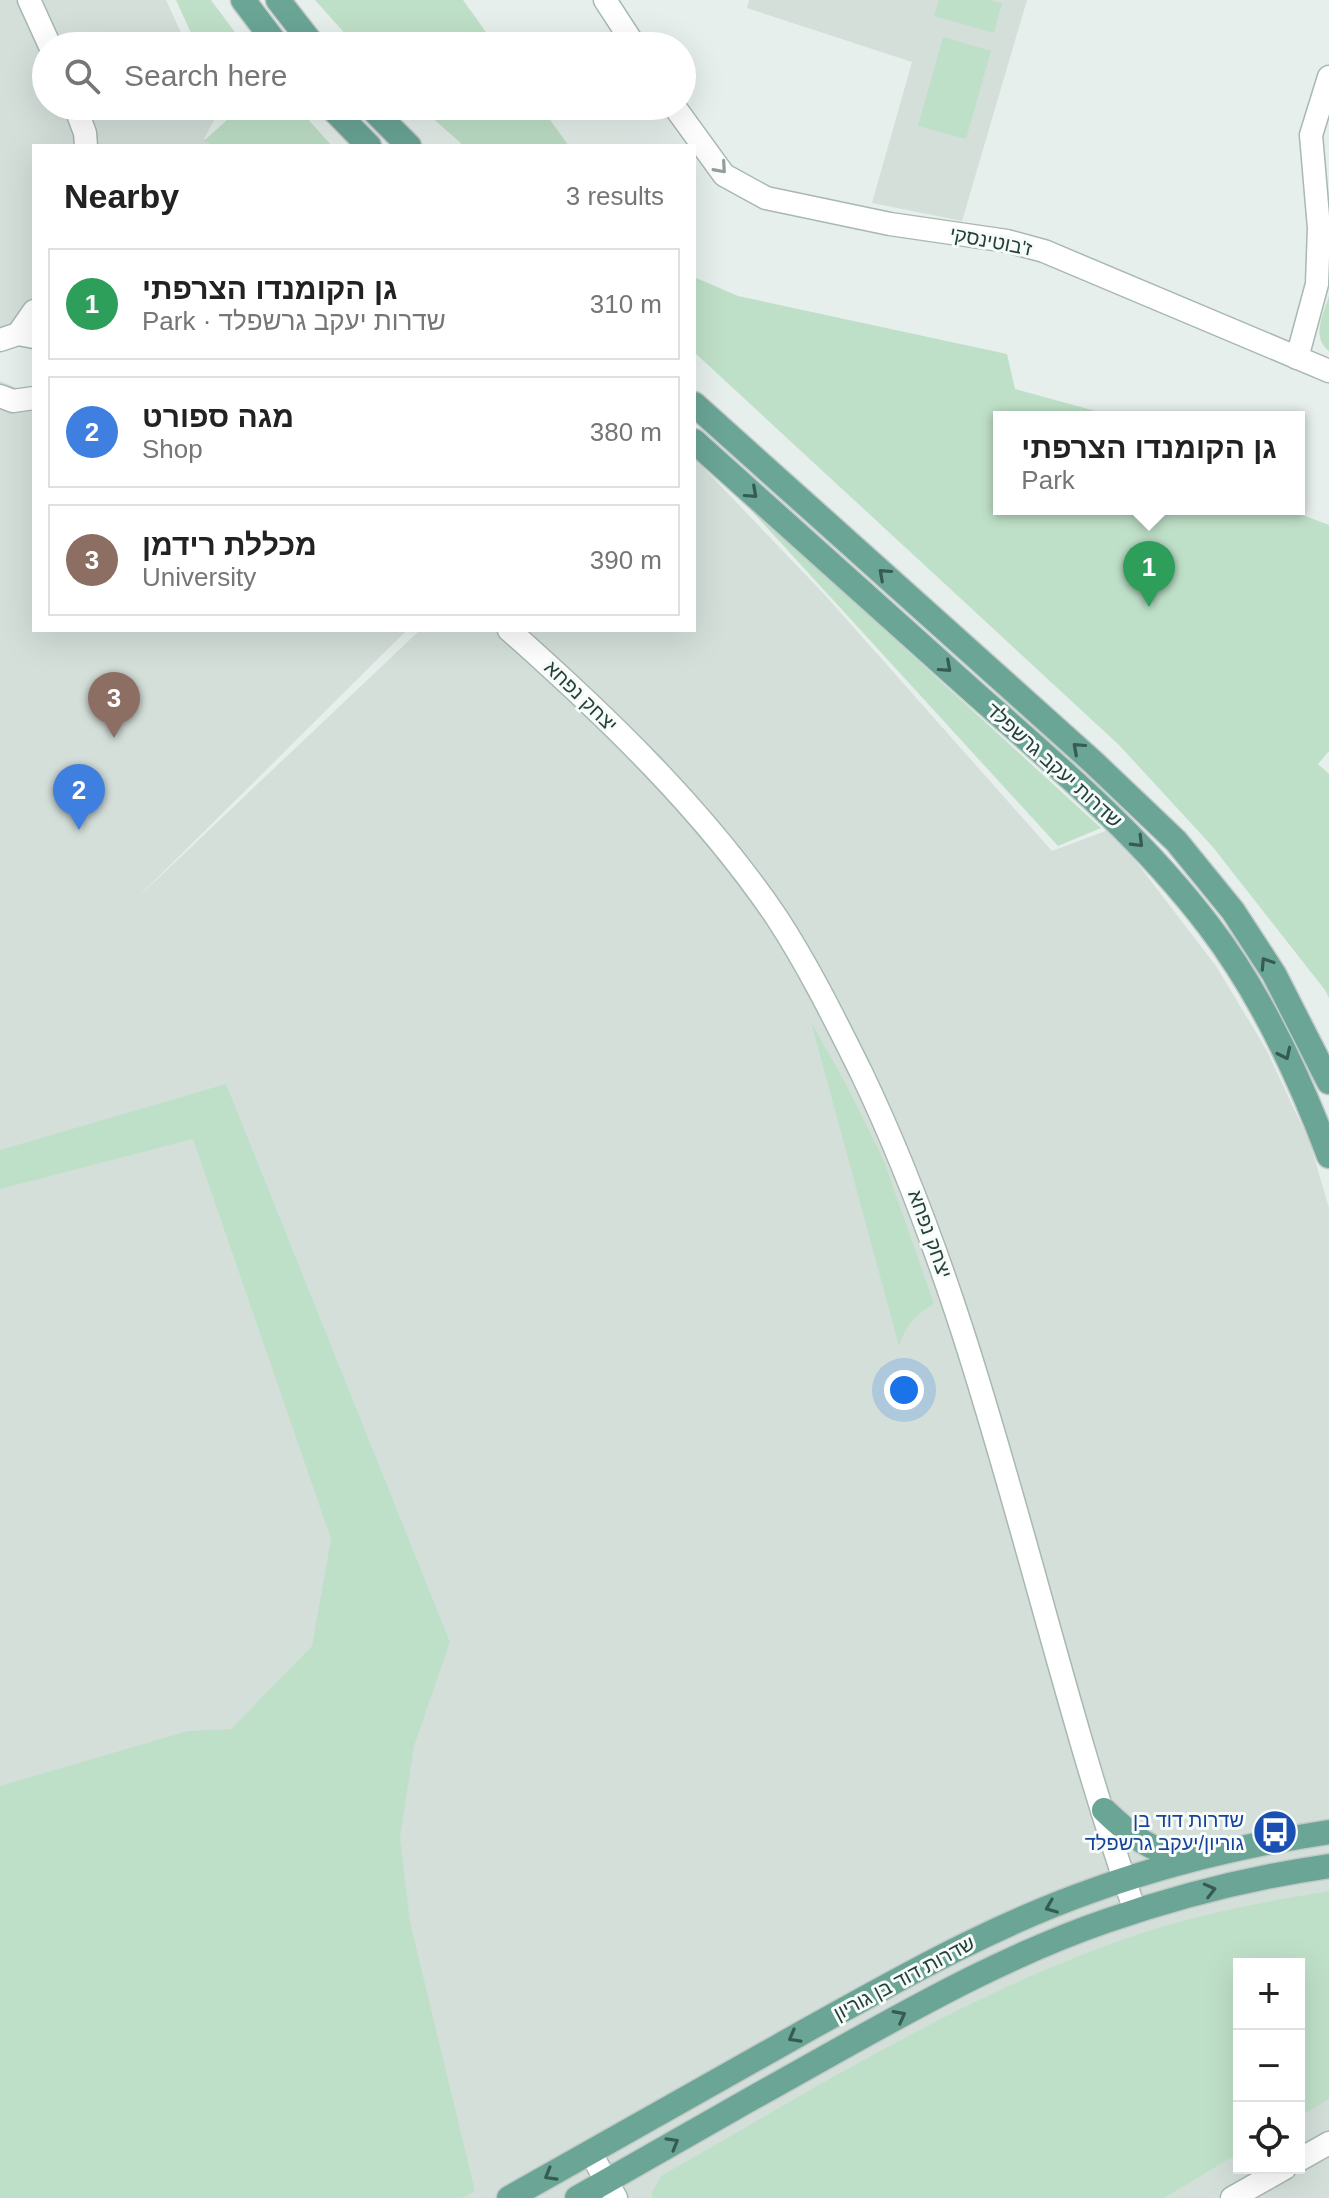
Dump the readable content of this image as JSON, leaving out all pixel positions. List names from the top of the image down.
{
  "streets": {
    "main road": ["שדרות יעקב גרשפלד", "שדרות דוד בן גוריון"],
    "street": ["ז'בוטינסקי", "יצחק נפחא"]
  },
  "crossings": [
    ["יצחק נפחא", "שדרות דוד בן גוריון"]
  ],
  "one_way": ["ז'בוטינסקי"],
  "places": {
    "bus stop": ["שדרות דוד בן גוריון/יעקב גרשפלד"]
  },
  "page": {
    "search": "Search here",
    "heading": ["Nearby", "3 results"],
    "list": [
      {
        "mark": "1",
        "name": "גן הקומנדו הצרפתי",
        "note": "Park · שדרות יעקב גרשפלד",
        "value": "310 m"
      },
      {
        "mark": "2",
        "name": "מגה ספורט",
        "note": "Shop",
        "value": "380 m"
      },
      {
        "mark": "3",
        "name": "מכללת רידמן",
        "note": "University",
        "value": "390 m"
      }
    ],
    "popup": ["גן הקומנדו הצרפתי", "Park"],
    "pins": ["1", "3", "2"],
    "map_buttons": ["+", "−"]
  }
}
